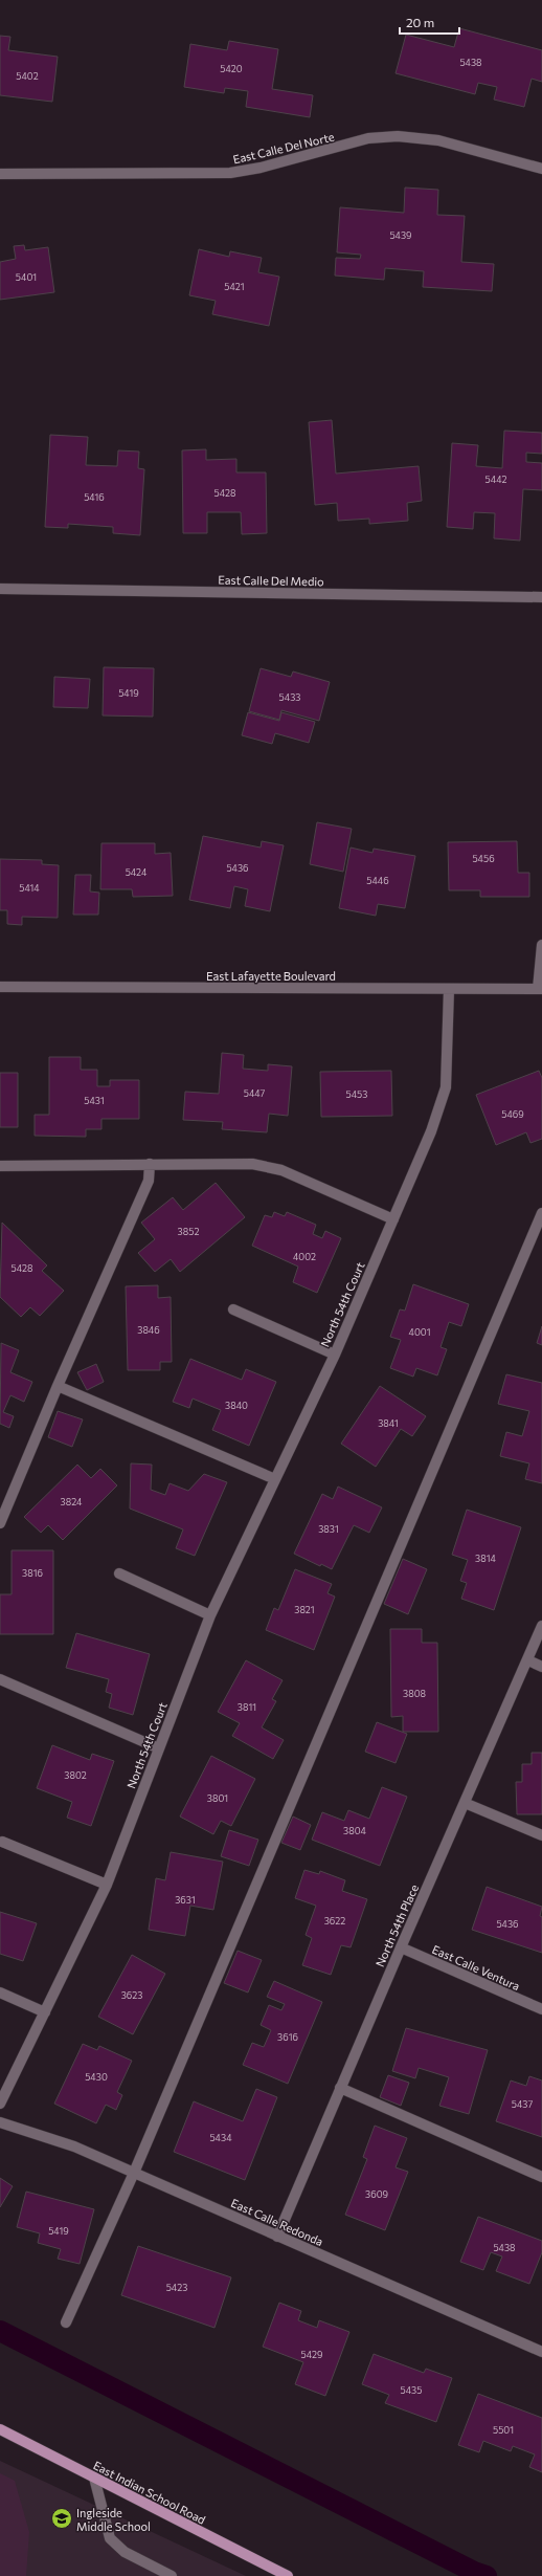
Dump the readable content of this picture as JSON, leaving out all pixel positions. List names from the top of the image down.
{
  "streets": {
    "main road": ["East Indian School Road"],
    "street": [
      "East Calle Del Norte",
      "East Calle Del Medio",
      "East Lafayette Boulevard",
      "North 54th Court",
      "North 54th Place",
      "East Calle Ventura",
      "East Calle Redonda"
    ]
  },
  "crossings": [
    ["East Lafayette Boulevard", "North 54th Court"],
    ["North 54th Place", "East Calle Ventura"],
    ["North 54th Place", "East Calle Redonda"]
  ],
  "places": {
    "school or university": ["Ingleside Middle School"]
  },
  "house_numbers": [
    "5438",
    "5420",
    "5402",
    "5439",
    "5401",
    "5421",
    "5442",
    "5428",
    "5416",
    "5419",
    "5433",
    "5456",
    "5436",
    "5424",
    "5446",
    "5414",
    "5447",
    "5453",
    "5431",
    "5469",
    "3852",
    "4002",
    "5428",
    "3846",
    "4001",
    "3840",
    "3841",
    "3824",
    "3831",
    "3814",
    "3816",
    "3821",
    "3808",
    "3811",
    "3802",
    "3801",
    "3804",
    "3631",
    "3622",
    "5436",
    "3623",
    "3616",
    "5430",
    "5437",
    "5434",
    "3609",
    "5419",
    "5438",
    "5423",
    "5429",
    "5435",
    "5501"
  ],
  "scale_bar": "20 m"
}
